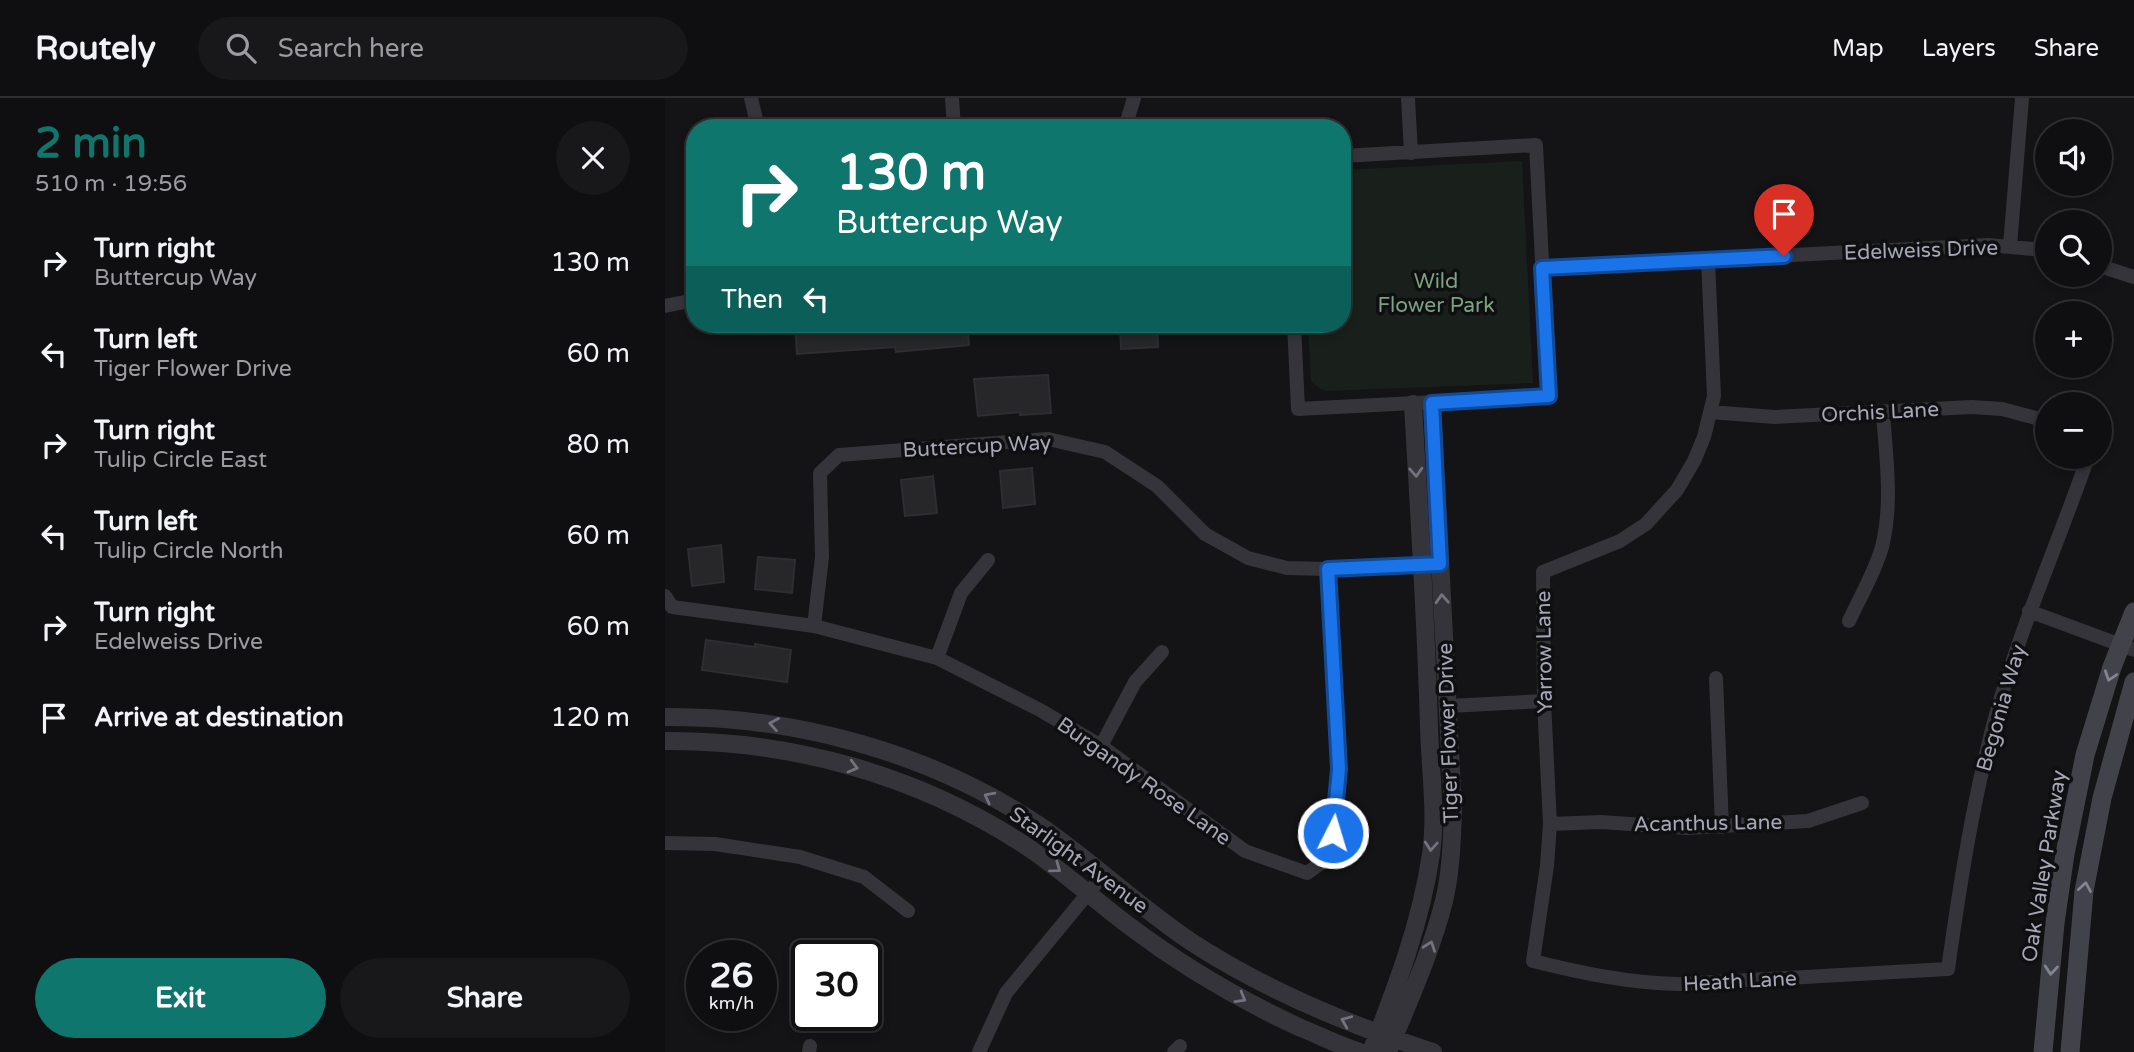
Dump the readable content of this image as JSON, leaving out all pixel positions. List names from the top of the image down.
{
  "streets": {
    "main road": ["Oak Valley Parkway"],
    "street": [
      "Edelweiss Drive",
      "Orchis Lane",
      "Buttercup Way",
      "Yarrow Lane",
      "Begonia Way",
      "Tiger Flower Drive",
      "Burgandy Rose Lane",
      "Acanthus Lane",
      "Starlight Avenue",
      "Heath Lane"
    ]
  },
  "crossings": [
    ["Edelweiss Drive", "Yarrow Lane"],
    ["Orchis Lane", "Yarrow Lane"],
    ["Buttercup Way", "Tiger Flower Drive"],
    ["Buttercup Way", "Burgandy Rose Lane"],
    ["Yarrow Lane", "Acanthus Lane"],
    ["Yarrow Lane", "Heath Lane"],
    ["Begonia Way", "Heath Lane"],
    ["Tiger Flower Drive", "Starlight Avenue"]
  ],
  "parks": ["Wild Flower Park"],
  "page": {
    "header": "Routely",
    "search": "Search here",
    "nav": ["Map", "Layers", "Share"],
    "heading": ["2 min", "510 m · 19:56"],
    "map_buttons": ["+", "−"],
    "turn": ["130 m", "Buttercup Way"],
    "list": [
      {
        "name": "Turn right",
        "note": "Buttercup Way",
        "value": "130 m"
      },
      {
        "name": "Turn left",
        "note": "Tiger Flower Drive",
        "value": "60 m"
      },
      {
        "name": "Turn right",
        "note": "Tulip Circle East",
        "value": "80 m"
      },
      {
        "name": "Turn left",
        "note": "Tulip Circle North",
        "value": "60 m"
      },
      {
        "name": "Turn right",
        "note": "Edelweiss Drive",
        "value": "60 m"
      },
      {
        "name": "Arrive at destination",
        "value": "120 m"
      }
    ],
    "then": "Then",
    "speed": "26 km/h",
    "limit": "30",
    "buttons": ["Exit", "Share"]
  }
}
